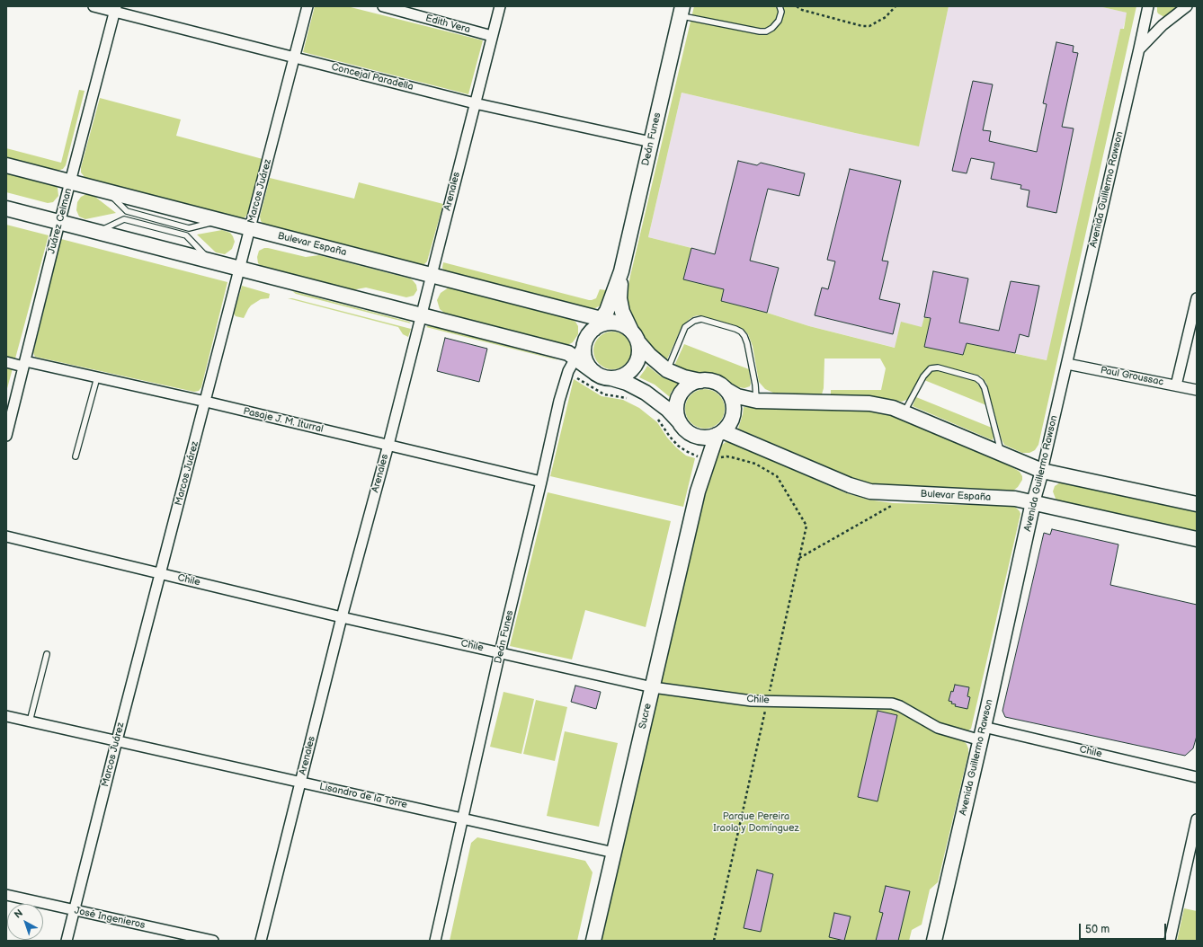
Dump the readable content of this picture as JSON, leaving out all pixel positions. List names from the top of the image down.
{
  "streets": {
    "main road": [
      "Deán Funes",
      "Avenida Guillermo Rawson",
      "Bulevar España",
      "Sucre"
    ],
    "street": [
      "Edith Vera",
      "Concejal Paradella",
      "Marcos Juárez",
      "Arenales",
      "Juárez Celman",
      "Paul Groussac",
      "Pasaje J. M. Iturral",
      "Chile",
      "Lisandro de la Torre",
      "José Ingenieros"
    ]
  },
  "crossings": [
    ["Edith Vera", "Arenales"],
    ["Concejal Paradella", "Deán Funes"],
    ["Concejal Paradella", "Marcos Juárez"],
    ["Concejal Paradella", "Arenales"],
    ["Concejal Paradella", "Juárez Celman"],
    ["Deán Funes", "Bulevar España"],
    ["Deán Funes", "Pasaje J. M. Iturral"],
    ["Deán Funes", "Chile"],
    ["Deán Funes", "Lisandro de la Torre"],
    ["Avenida Guillermo Rawson", "Bulevar España"],
    ["Avenida Guillermo Rawson", "Paul Groussac"],
    ["Avenida Guillermo Rawson", "Chile"],
    ["Marcos Juárez", "Bulevar España"],
    ["Marcos Juárez", "Pasaje J. M. Iturral"],
    ["Marcos Juárez", "Chile"],
    ["Marcos Juárez", "Lisandro de la Torre"],
    ["Marcos Juárez", "José Ingenieros"],
    ["Arenales", "Bulevar España"],
    ["Arenales", "Pasaje J. M. Iturral"],
    ["Arenales", "Chile"],
    ["Arenales", "Lisandro de la Torre"],
    ["Juárez Celman", "Bulevar España"],
    ["Juárez Celman", "Pasaje J. M. Iturral"],
    ["Bulevar España", "Sucre"],
    ["Chile", "Sucre"],
    ["Sucre", "Lisandro de la Torre"]
  ],
  "parks": ["Parque Pereira Iraola y Domínguez"],
  "scale_bar": "50 m",
  "north": "top left"
}
